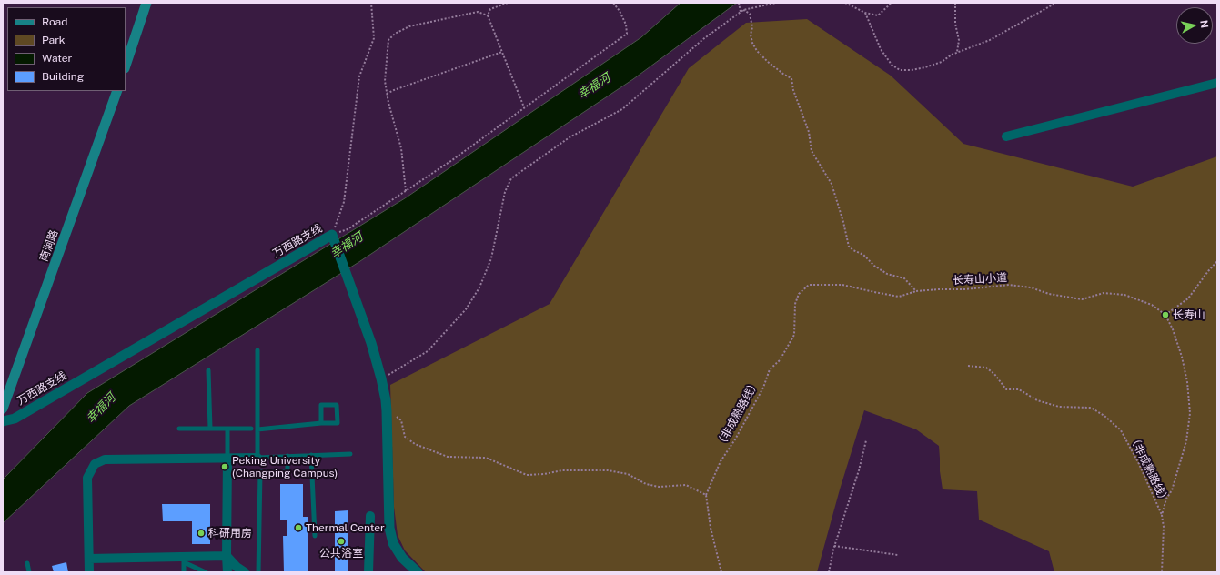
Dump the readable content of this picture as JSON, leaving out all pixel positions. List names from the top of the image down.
{
  "streets": {
    "main road": ["南涧路"],
    "street": ["万西路支线"],
    "path": ["长寿山小道", "（非成熟路线）"]
  },
  "crossings": [
    ["长寿山小道", "（非成熟路线）"]
  ],
  "water": ["幸福河"],
  "places": [
    "长寿山",
    "Peking University (Changping Campus)",
    "Thermal Center",
    "科研用房",
    "公共浴室"
  ],
  "legend": [
    "Road",
    "Park",
    "Water",
    "Building"
  ],
  "north": "right"
}
